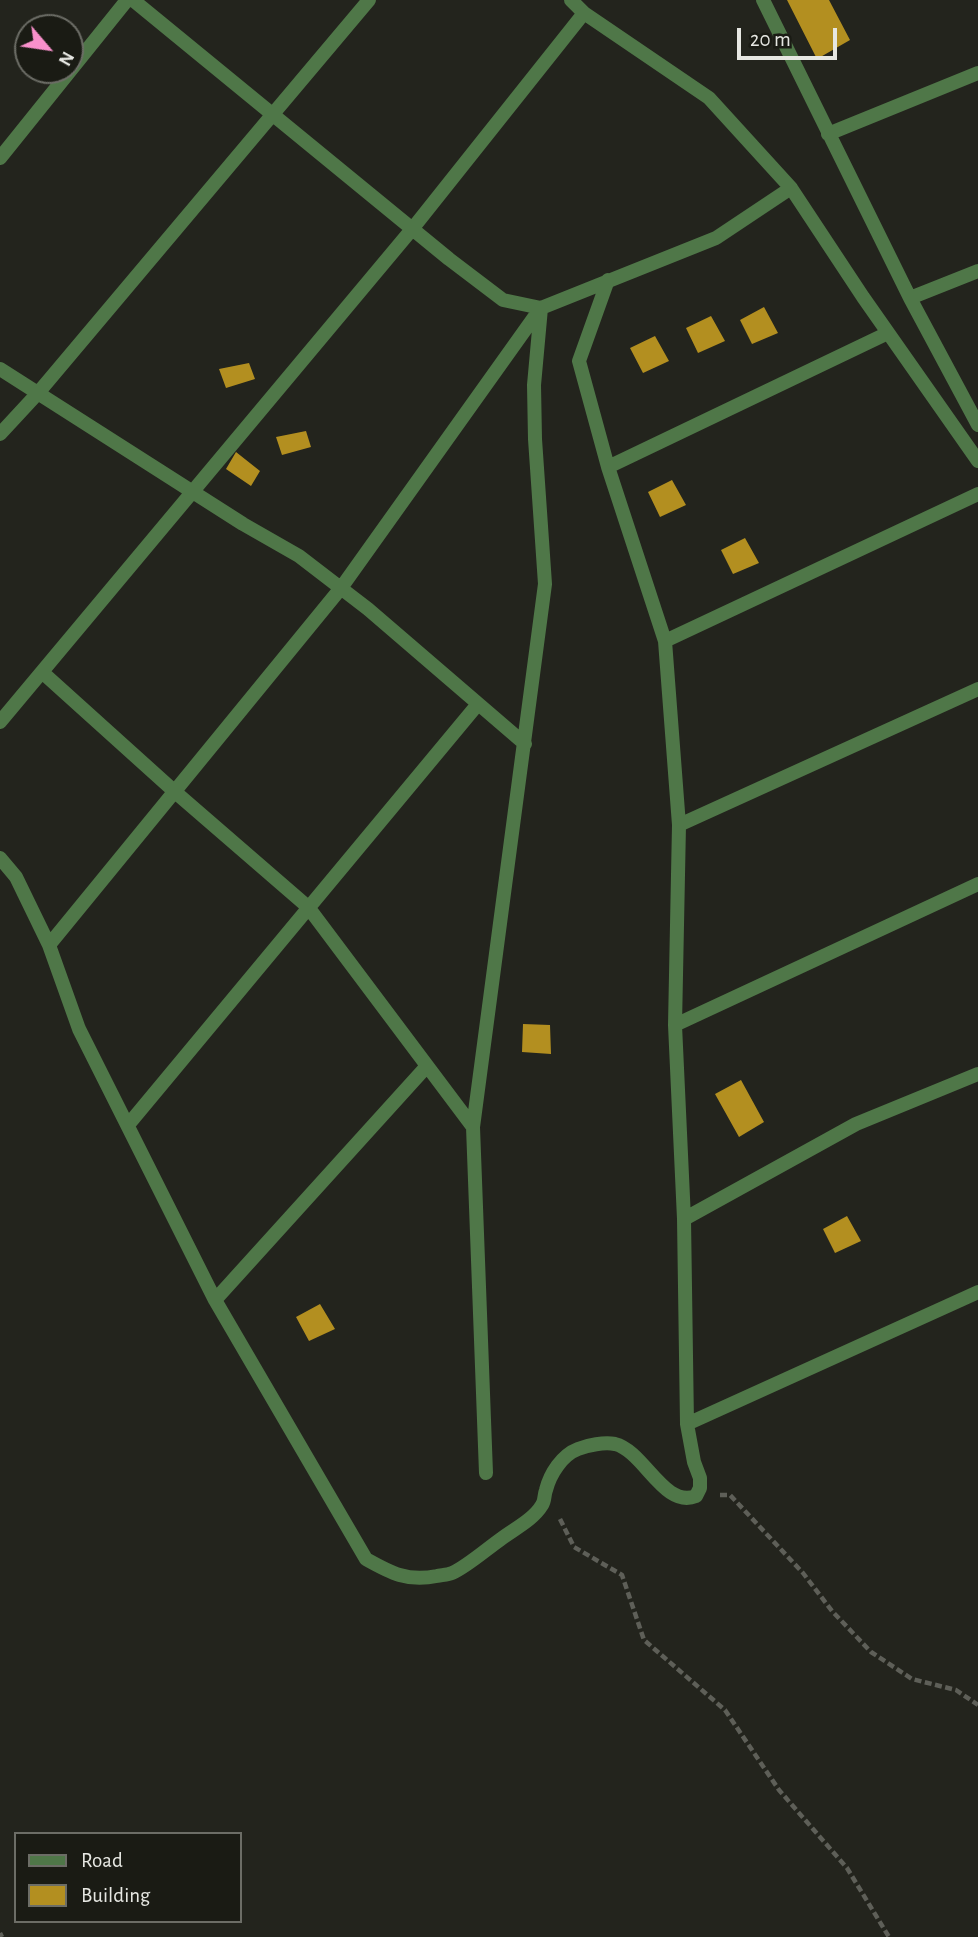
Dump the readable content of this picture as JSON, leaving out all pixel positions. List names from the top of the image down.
{
  "legend": ["Road", "Building"],
  "scale_bar": "20 m",
  "north": "bottom right"
}
